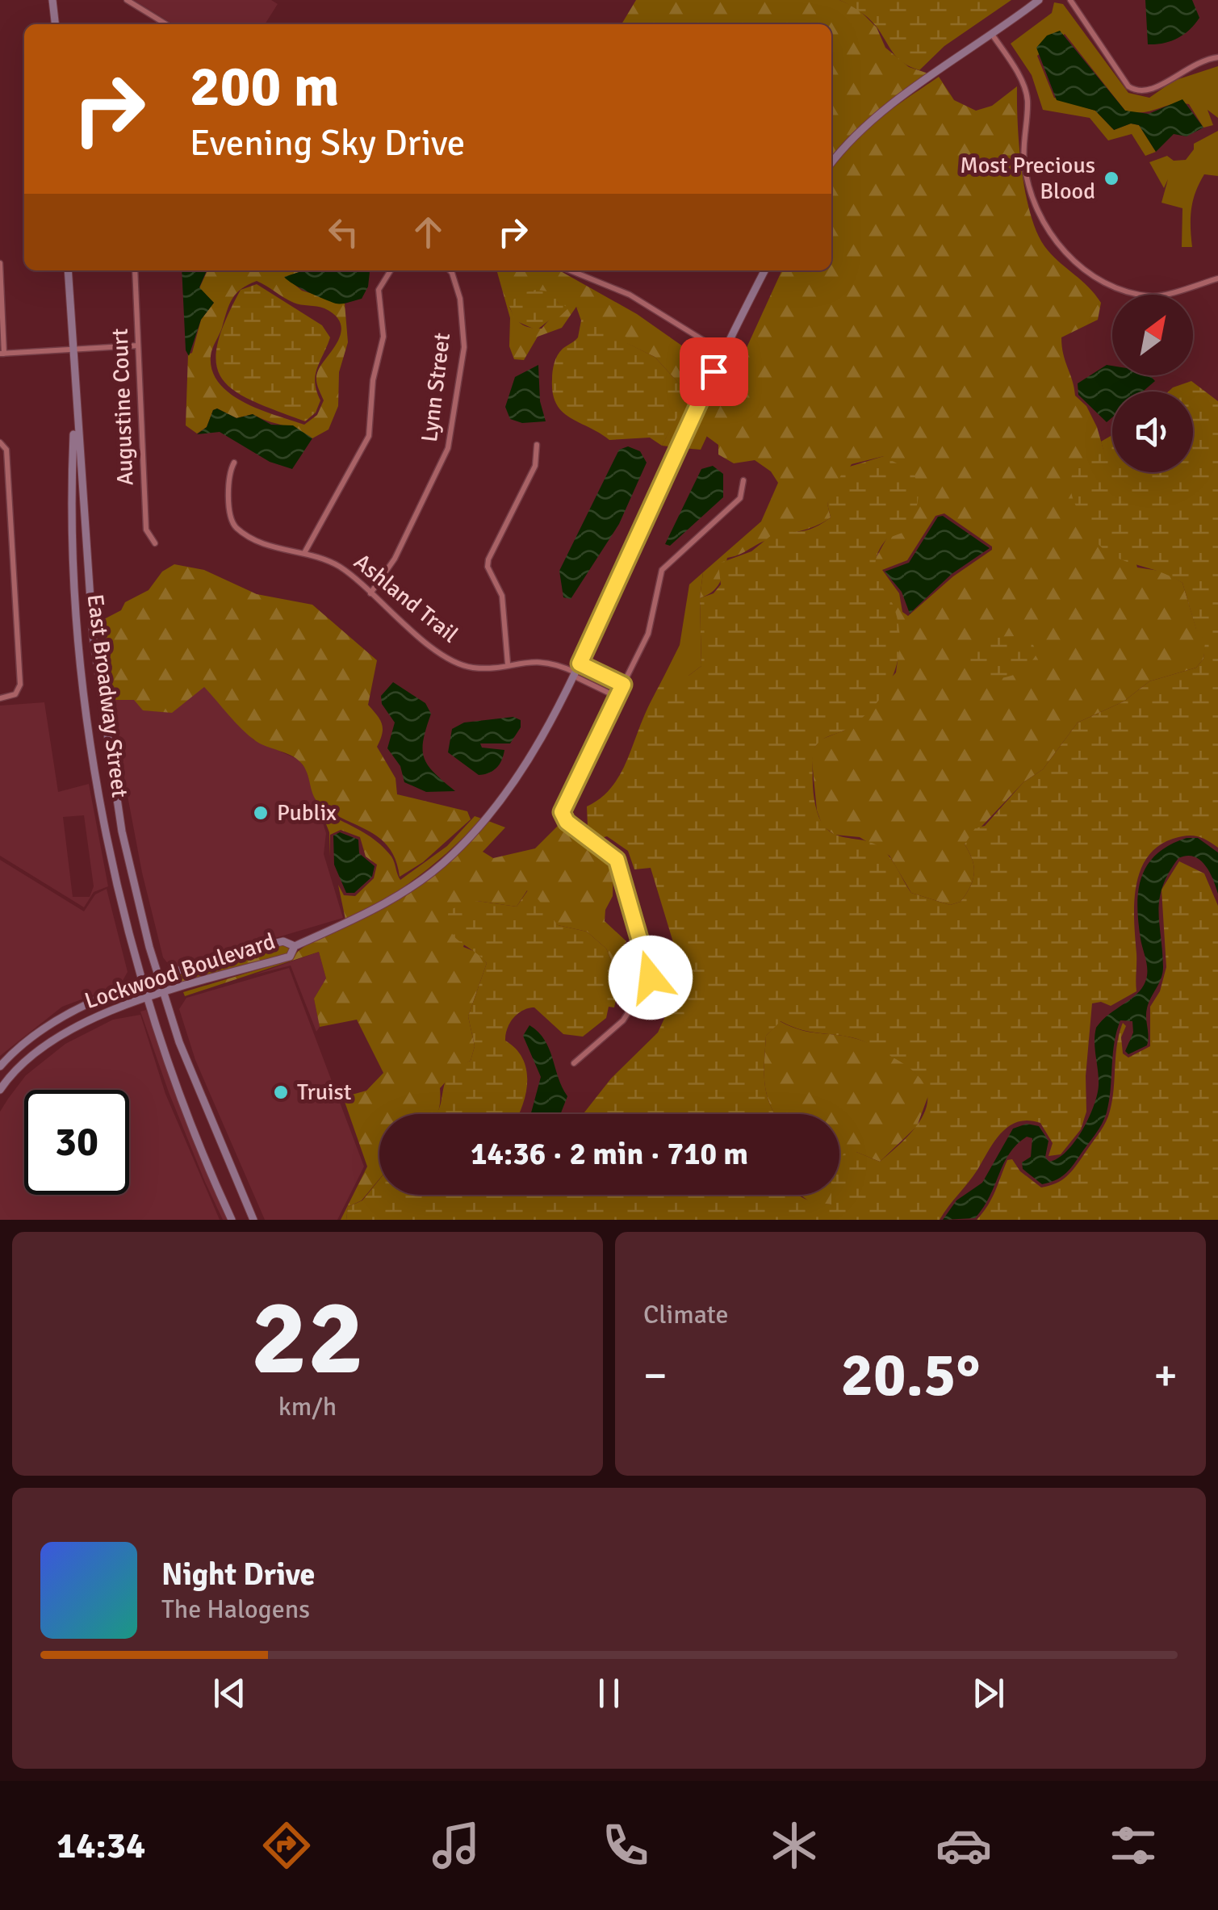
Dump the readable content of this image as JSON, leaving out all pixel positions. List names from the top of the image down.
{
  "streets": {
    "main road": ["East Broadway Street", "Lockwood Boulevard"],
    "street": ["Lynn Street", "Augustine Court", "Ashland Trail"]
  },
  "crossings": [
    ["Lynn Street", "Ashland Trail"],
    ["Ashland Trail", "Lockwood Boulevard"],
    ["East Broadway Street", "Lockwood Boulevard"]
  ],
  "places": ["Most Precious Blood", "Publix", "Truist"],
  "north": "top right",
  "page": {
    "turn": ["200 m", "Evening Sky Drive"],
    "limit": "30",
    "trip": "14:36 · 2 min · 710 m",
    "tile": [
      ["22", "km/h"],
      "Climate"
    ],
    "heat": ["−", "20.5°", "+"],
    "song": ["Night Drive", "The Halogens"],
    "tabs": "14:34"
  }
}
